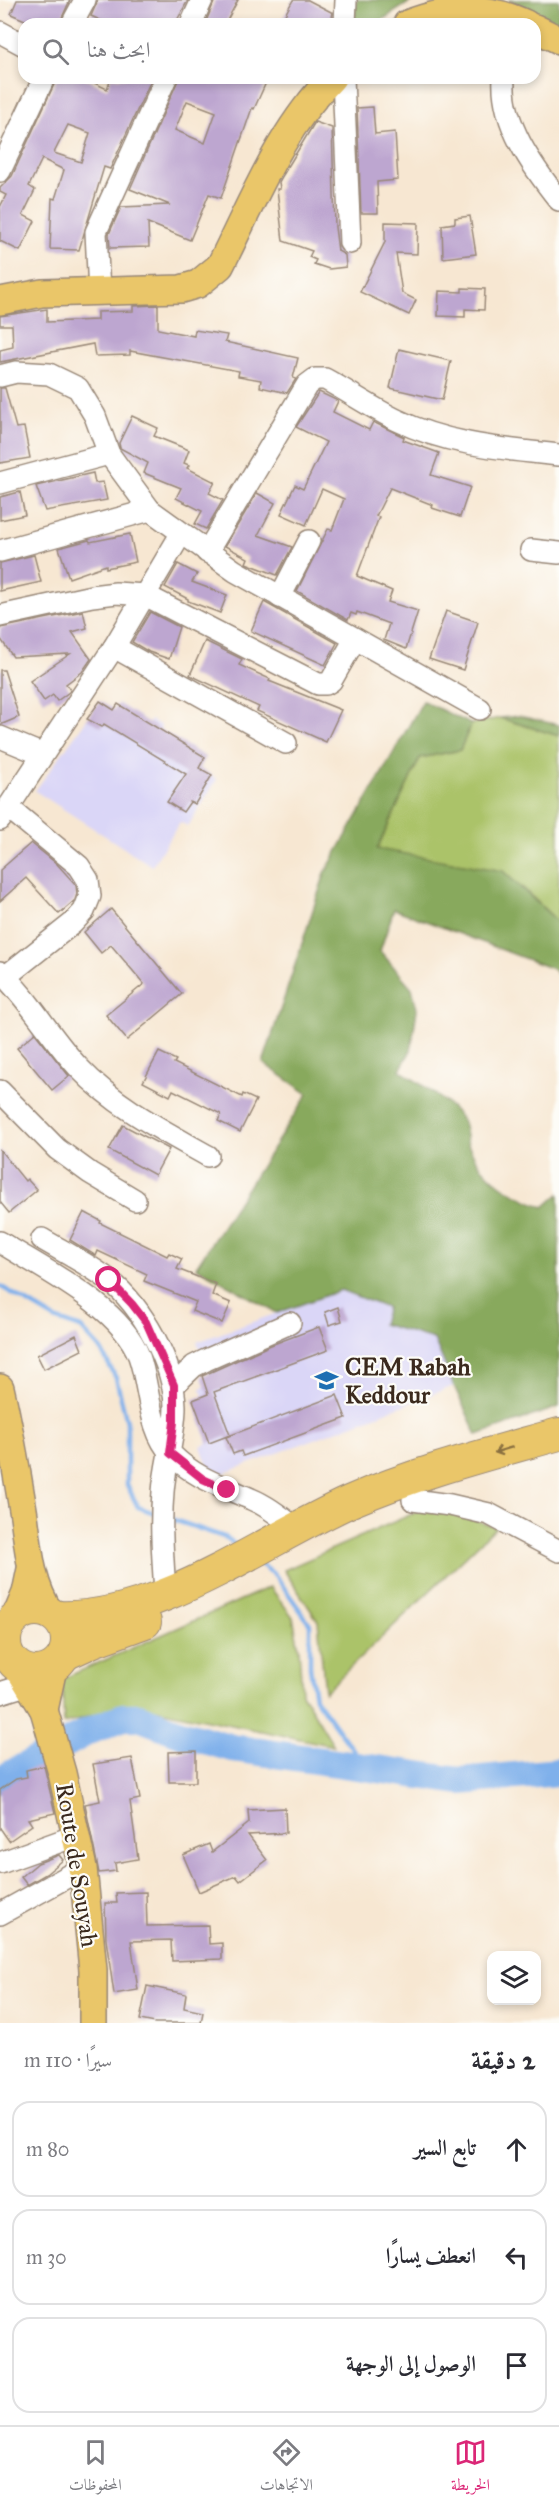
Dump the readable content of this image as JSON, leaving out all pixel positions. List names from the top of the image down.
{
  "streets": {
    "main road": ["Route de Souyah"]
  },
  "places": {
    "school or university": ["CEM Rabah Keddour"]
  },
  "page": {
    "search": "ابحث هنا",
    "heading": ["2 دقيقة", "سيرًا · 110 m"],
    "list": [
      ["تابع السير", "80 m"],
      ["انعطف يسارًا", "30 m"],
      "الوصول إلى الوجهة"
    ],
    "nav": ["الخريطة", "الاتجاهات", "المحفوظات"]
  }
}
